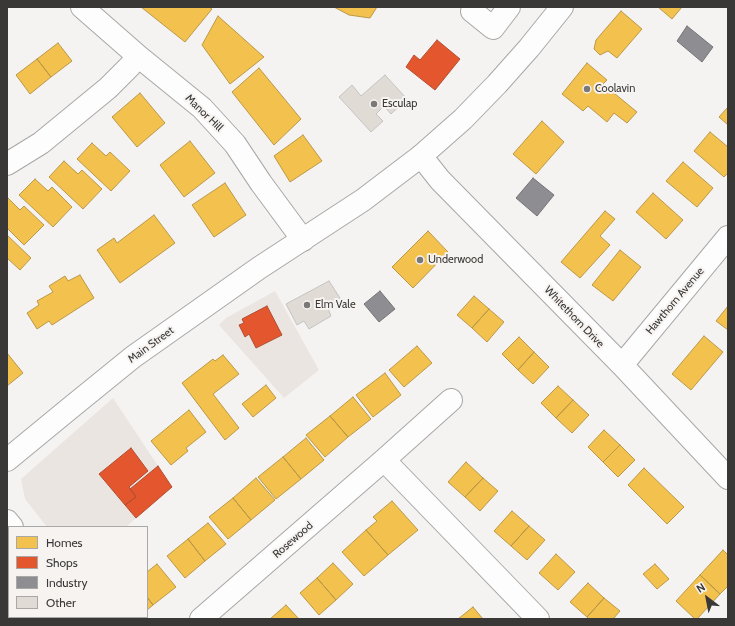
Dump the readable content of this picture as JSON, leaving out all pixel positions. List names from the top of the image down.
{
  "streets": {
    "street": [
      "Manor Hill",
      "Hawthorn Avenue",
      "Whitethorn Drive",
      "Main Street",
      "Rosewood"
    ]
  },
  "crossings": [
    ["Manor Hill", "Main Street"],
    ["Hawthorn Avenue", "Whitethorn Drive"],
    ["Whitethorn Drive", "Main Street"]
  ],
  "places": [
    "Coolavin",
    "Esculap",
    "Underwood",
    "Elm Vale"
  ],
  "legend": [
    "Homes",
    "Shops",
    "Industry",
    "Other"
  ],
  "north": "top left"
}
